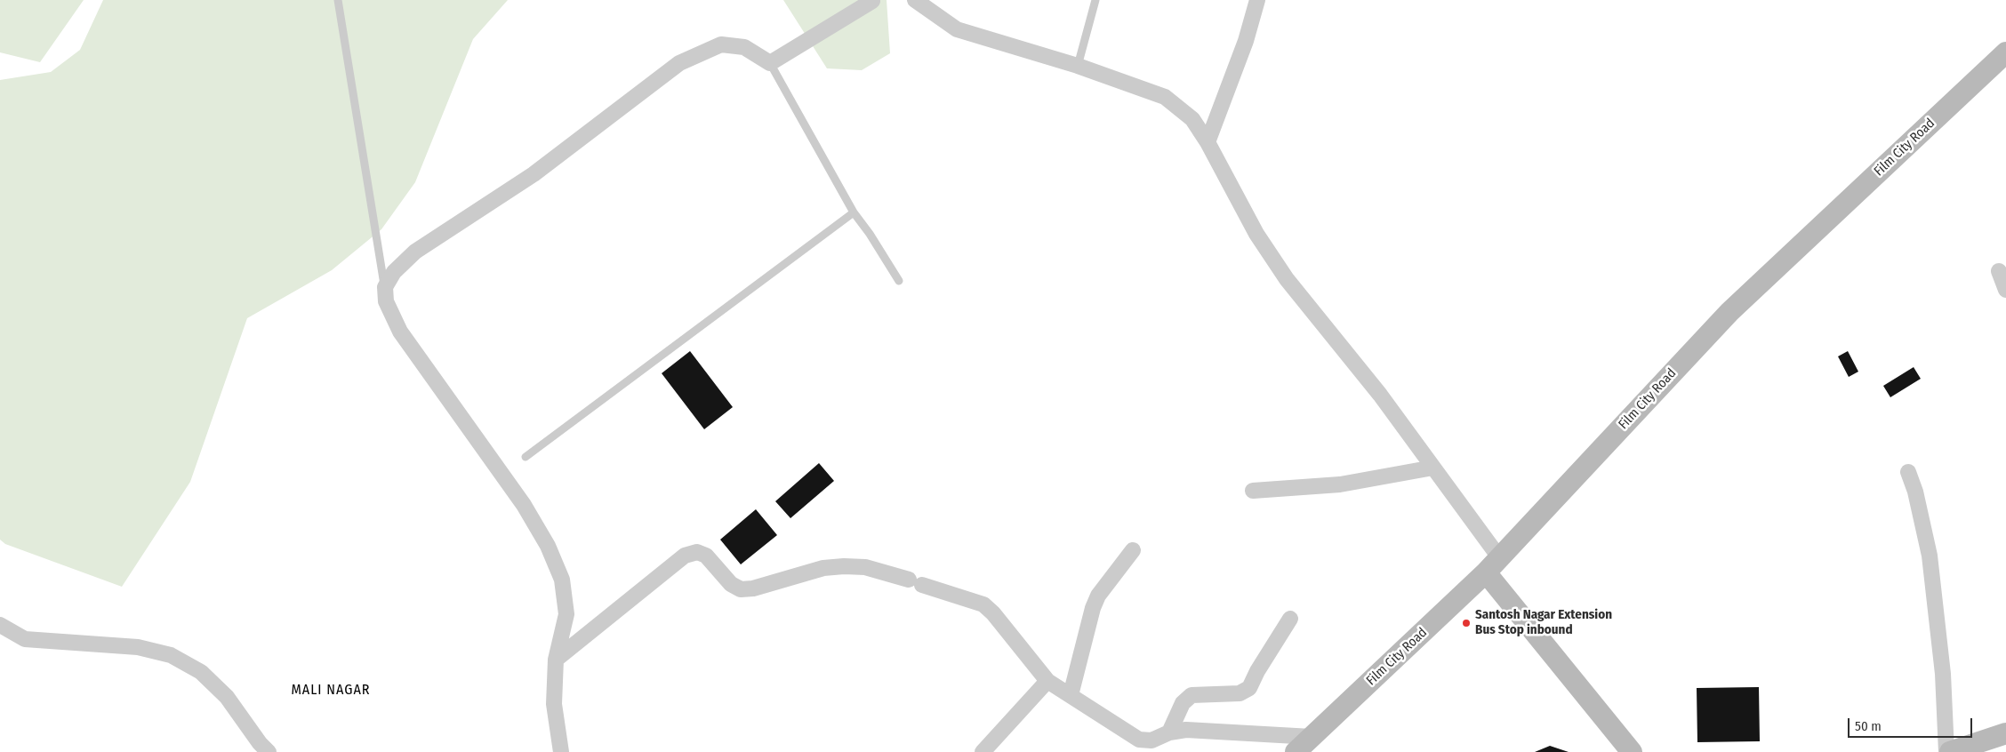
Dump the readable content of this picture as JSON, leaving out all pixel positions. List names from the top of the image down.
{
  "streets": {
    "street": ["Film City Road"]
  },
  "districts": ["MALI NAGAR"],
  "places": ["Santosh Nagar Extension Bus Stop inbound"],
  "scale_bar": "50 m"
}
